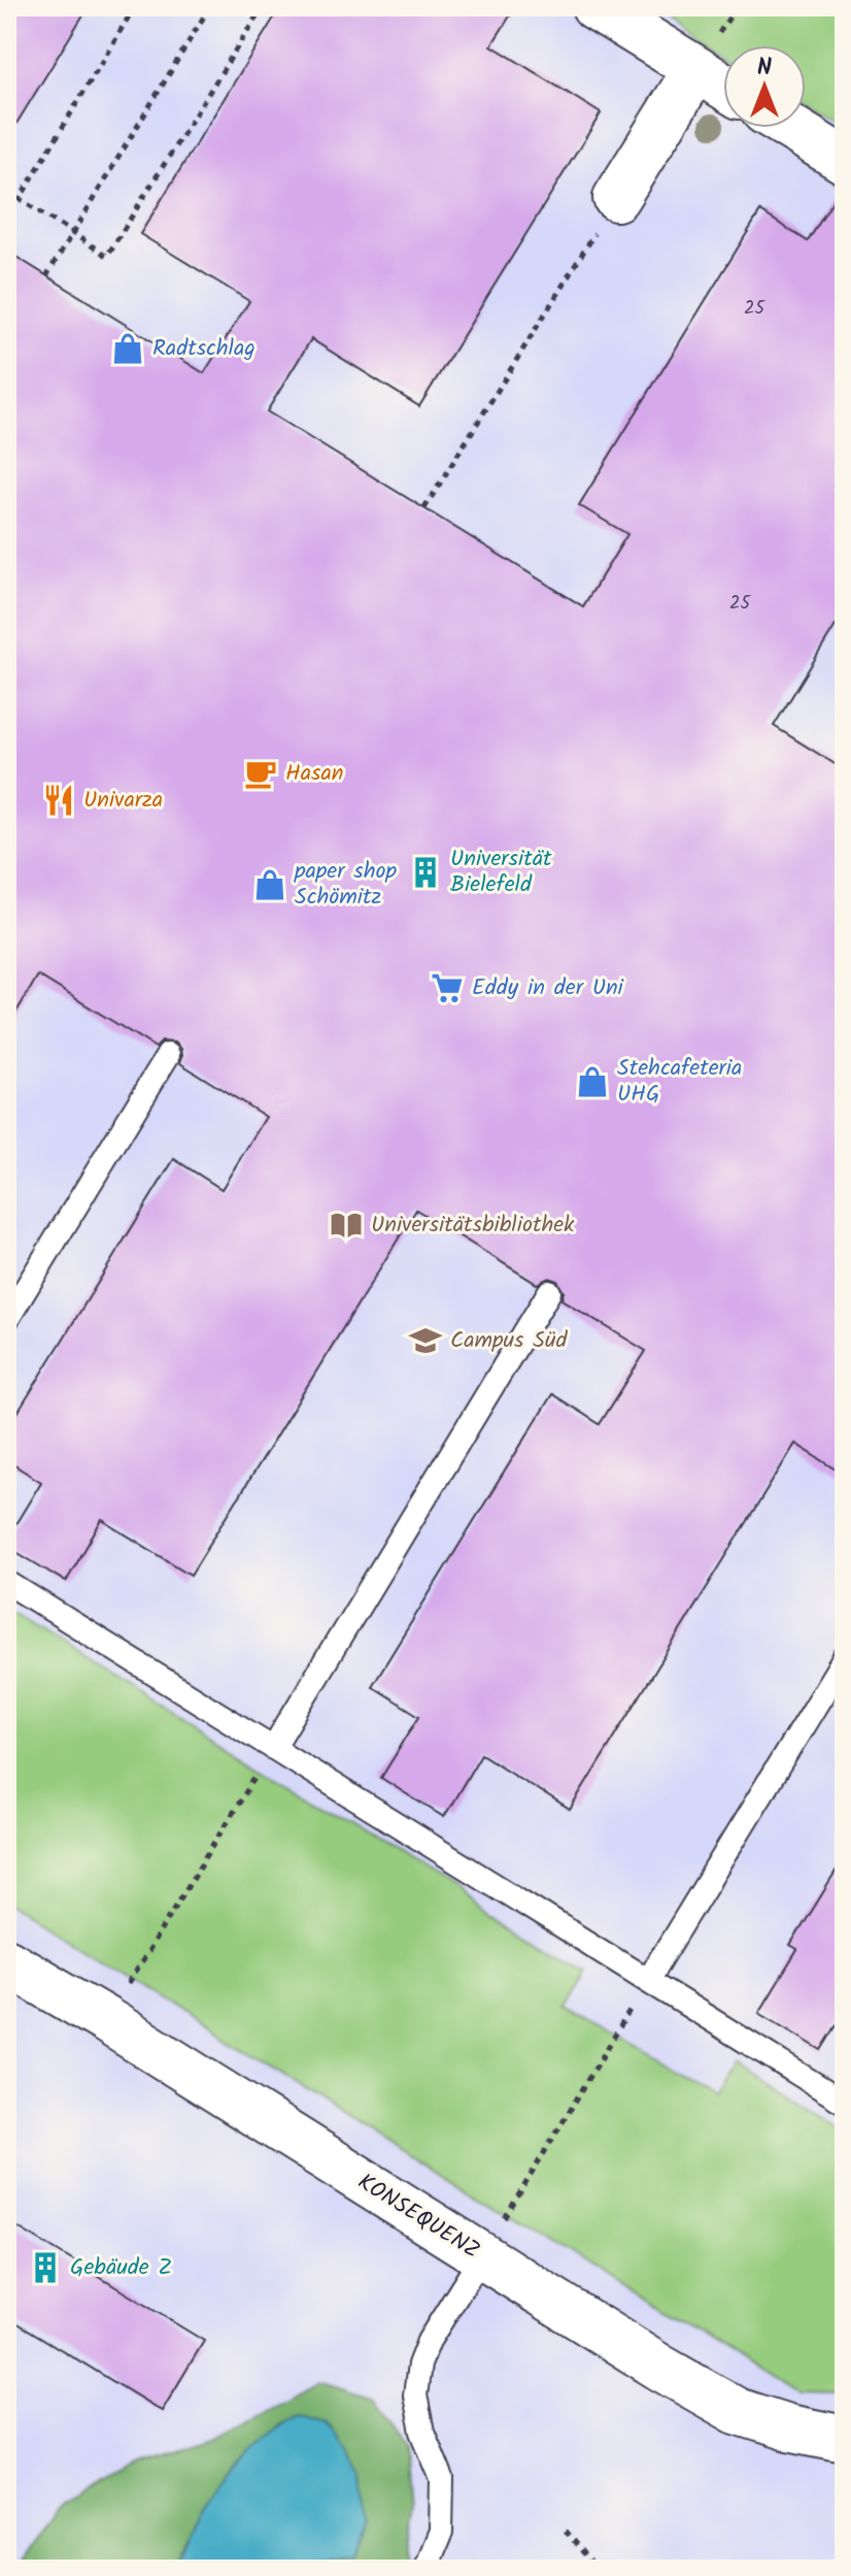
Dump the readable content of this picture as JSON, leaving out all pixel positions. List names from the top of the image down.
{
  "streets": {
    "street": ["KONSEQUENZ"]
  },
  "places": {
    "shop": ["Radtschlag", "paper shop Schömitz", "Stehcafeteria UHG"],
    "cafe": ["Hasan"],
    "restaurant": ["Univarza"],
    "building": ["Universität Bielefeld", "Gebäude Z"],
    "supermarket": ["Eddy in der Uni"],
    "library": ["Universitätsbibliothek"],
    "school or university": ["Campus Süd"]
  },
  "house_numbers": ["25", "25"],
  "north": "top"
}
